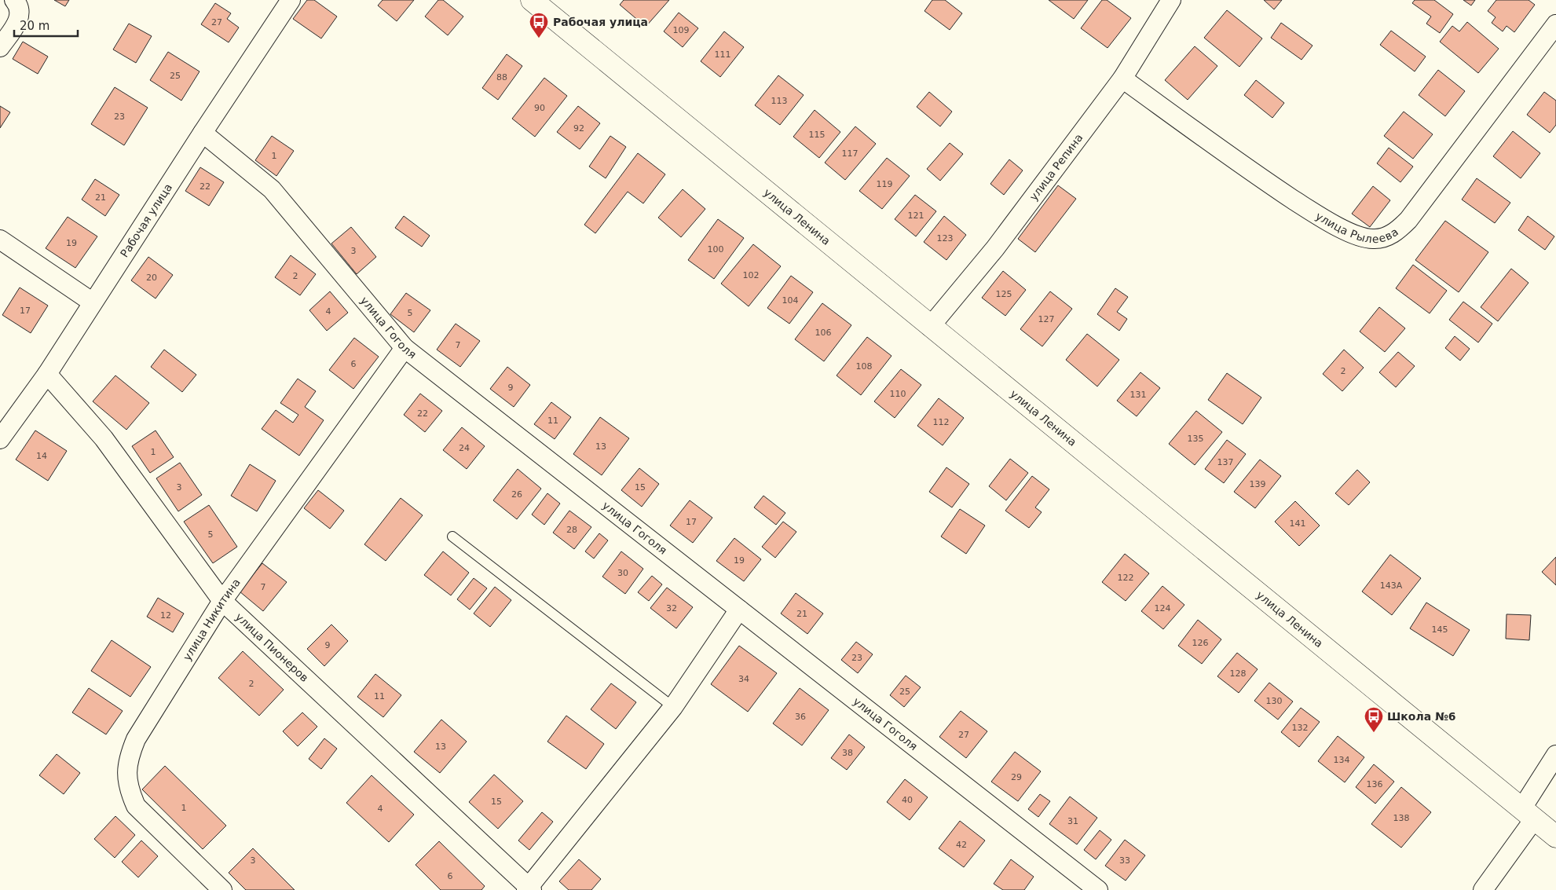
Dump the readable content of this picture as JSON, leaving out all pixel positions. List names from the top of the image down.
{
  "streets": {
    "street": [
      "улица Репина",
      "улица Ленина",
      "улица Рылеева",
      "Рабочая улица",
      "улица Гоголя",
      "улица Никитина",
      "улица Пионеров"
    ]
  },
  "crossings": [
    ["улица Репина", "улица Ленина"],
    ["улица Репина", "улица Рылеева"],
    ["Рабочая улица", "улица Гоголя"],
    ["Рабочая улица", "улица Пионеров"],
    ["улица Гоголя", "улица Никитина"],
    ["улица Никитина", "улица Пионеров"]
  ],
  "places": {
    "bus stop": ["Рабочая улица", "Школа №6"]
  },
  "house_numbers": [
    "27",
    "109",
    "111",
    "25",
    "88",
    "113",
    "90",
    "23",
    "92",
    "115",
    "117",
    "1",
    "119",
    "22",
    "21",
    "121",
    "123",
    "19",
    "100",
    "3",
    "102",
    "2",
    "20",
    "125",
    "104",
    "17",
    "4",
    "5",
    "127",
    "106",
    "7",
    "6",
    "108",
    "2",
    "9",
    "110",
    "131",
    "22",
    "11",
    "112",
    "135",
    "13",
    "24",
    "1",
    "14",
    "137",
    "139",
    "3",
    "15",
    "26",
    "17",
    "141",
    "28",
    "5",
    "19",
    "30",
    "122",
    "143А",
    "7",
    "32",
    "124",
    "21",
    "12",
    "145",
    "126",
    "9",
    "23",
    "128",
    "34",
    "2",
    "25",
    "11",
    "130",
    "36",
    "132",
    "27",
    "13",
    "38",
    "134",
    "29",
    "136",
    "40",
    "15",
    "1",
    "4",
    "138",
    "31",
    "42",
    "3",
    "33",
    "6"
  ],
  "scale_bar": "20 m"
}
